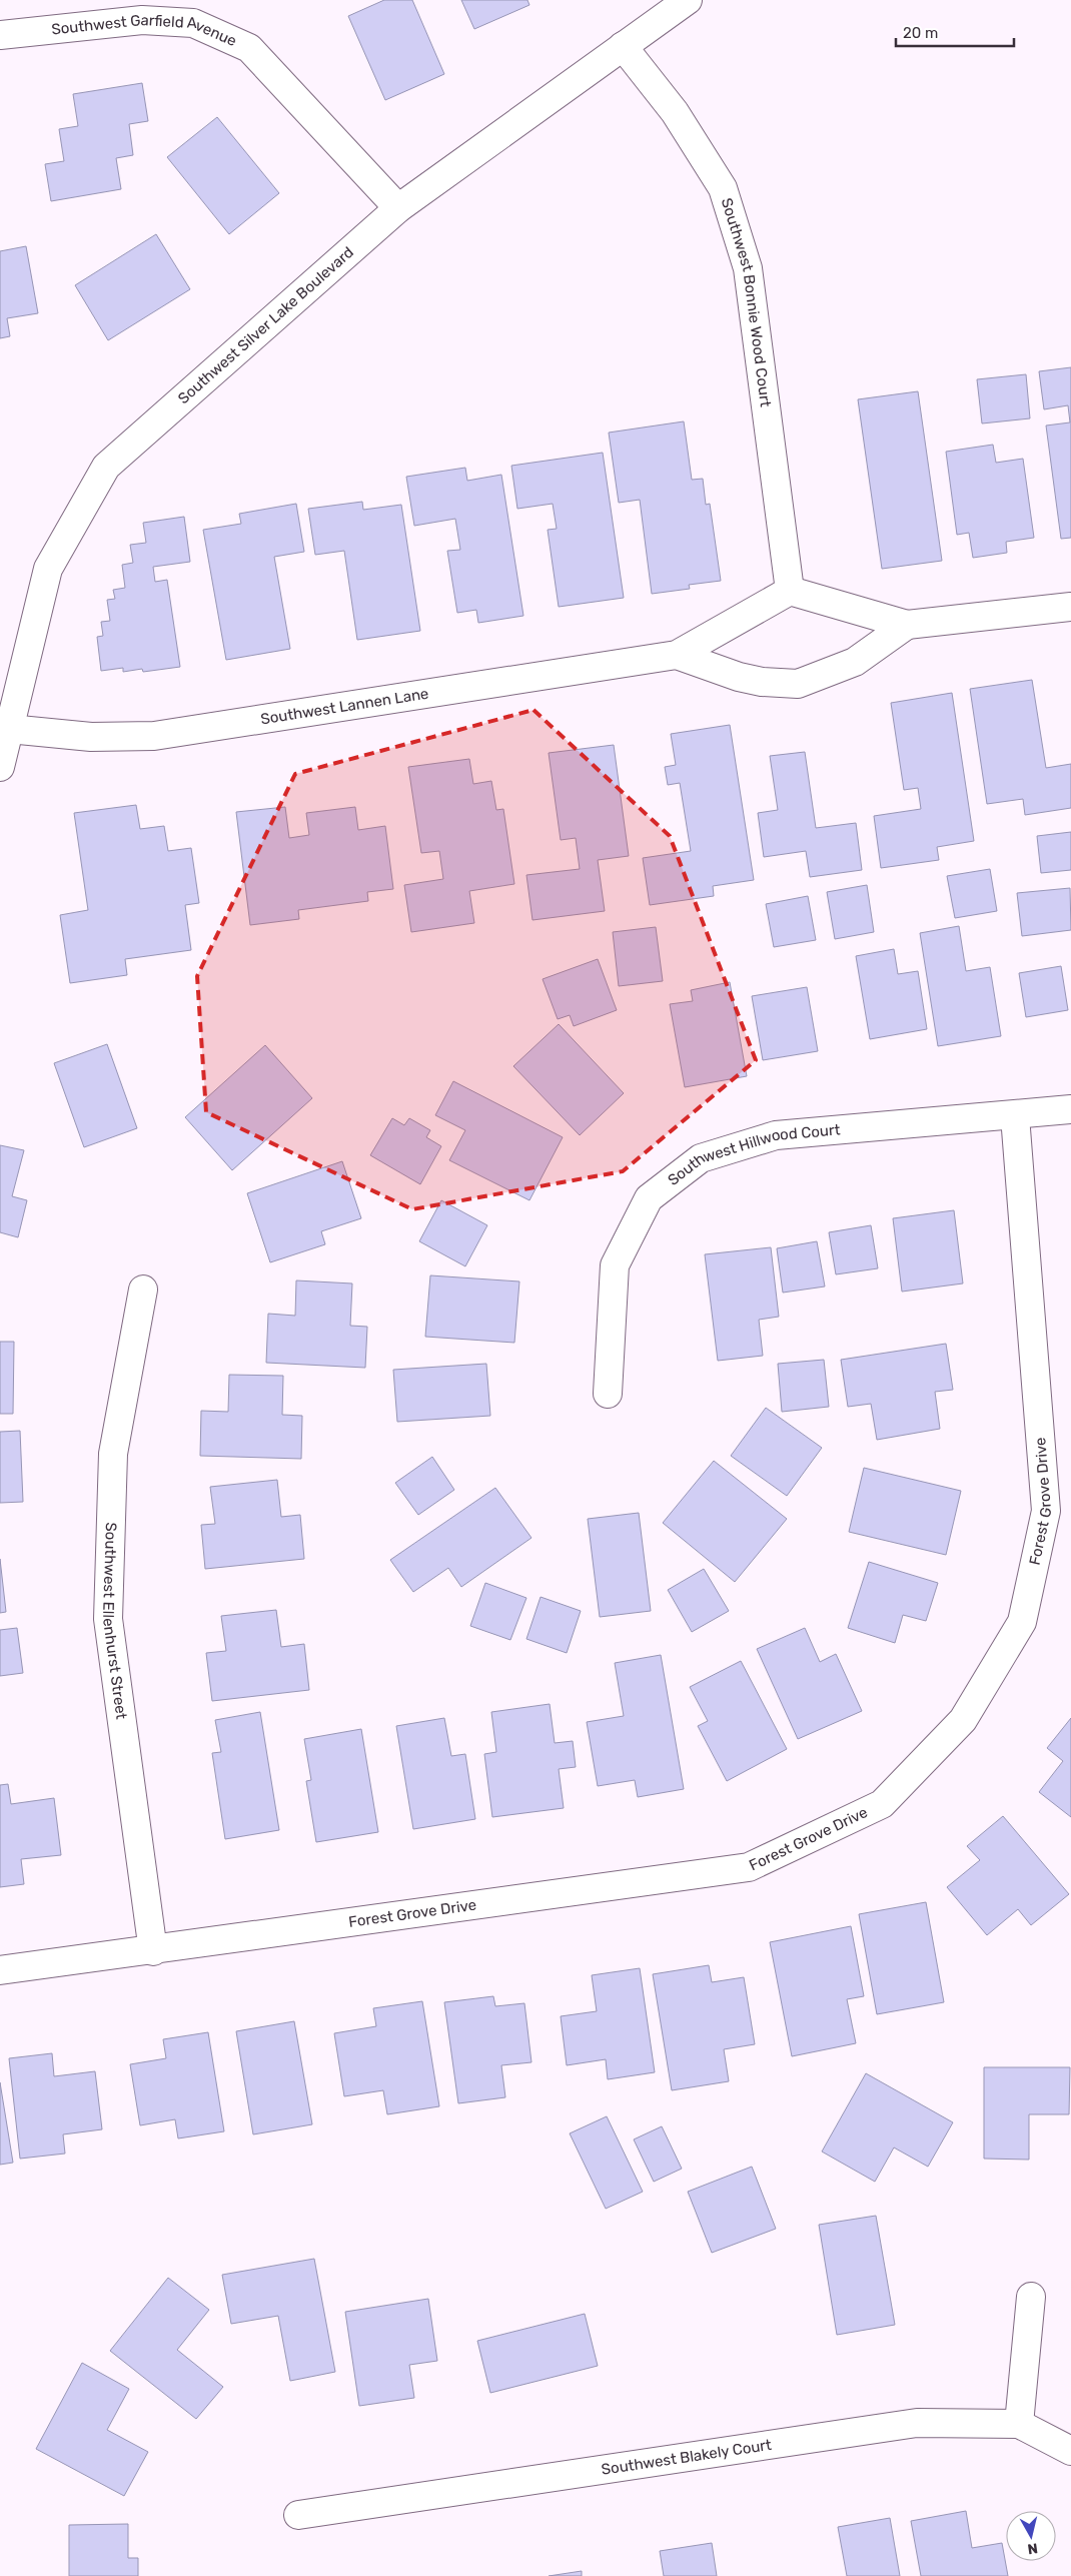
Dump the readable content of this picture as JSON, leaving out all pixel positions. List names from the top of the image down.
{
  "streets": {
    "street": [
      "Southwest Garfield Avenue",
      "Southwest Bonnie Wood Court",
      "Southwest Silver Lake Boulevard",
      "Southwest Lannen Lane",
      "Southwest Hillwood Court",
      "Forest Grove Drive",
      "Southwest Ellenhurst Street",
      "Southwest Blakely Court"
    ]
  },
  "crossings": [
    ["Southwest Garfield Avenue", "Southwest Silver Lake Boulevard"],
    ["Southwest Bonnie Wood Court", "Southwest Silver Lake Boulevard"],
    ["Southwest Bonnie Wood Court", "Southwest Lannen Lane"],
    ["Southwest Silver Lake Boulevard", "Southwest Lannen Lane"],
    ["Southwest Hillwood Court", "Forest Grove Drive"],
    ["Forest Grove Drive", "Southwest Ellenhurst Street"]
  ],
  "scale_bar": "20 m",
  "north": "bottom"
}
